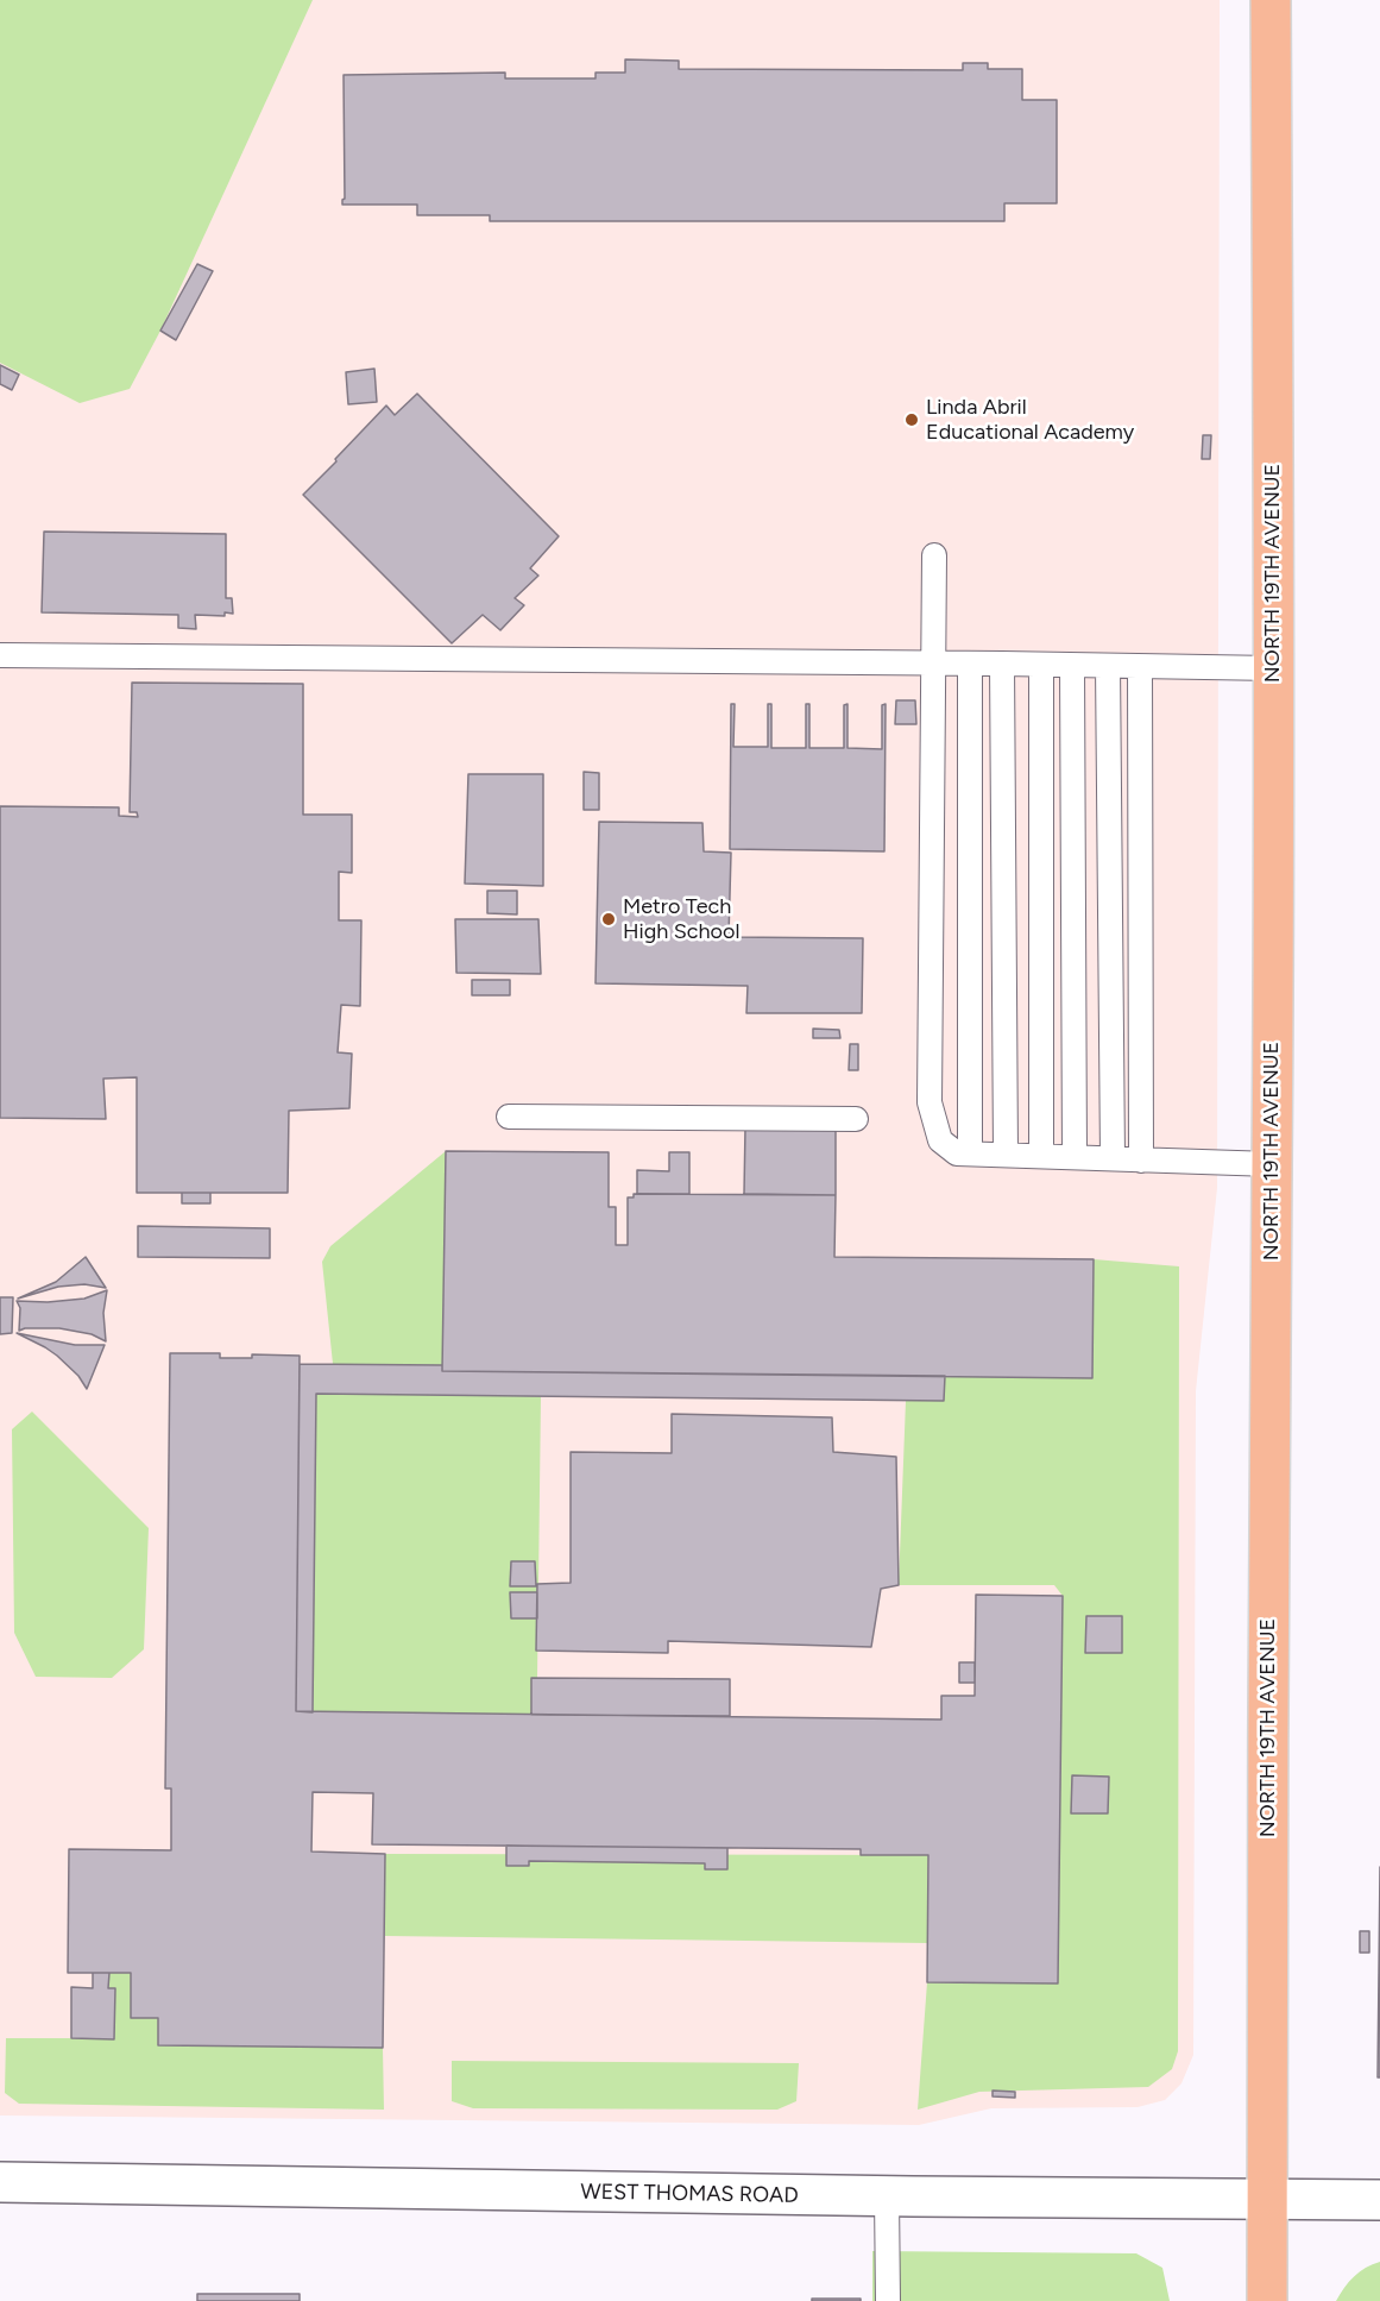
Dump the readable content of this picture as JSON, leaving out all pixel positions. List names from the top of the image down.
{
  "streets": {
    "main road": ["NORTH 19TH AVENUE", "WEST THOMAS ROAD"]
  },
  "crossings": [
    ["NORTH 19TH AVENUE", "WEST THOMAS ROAD"]
  ],
  "places": ["Linda Abril Educational Academy", "Metro Tech High School"]
}
